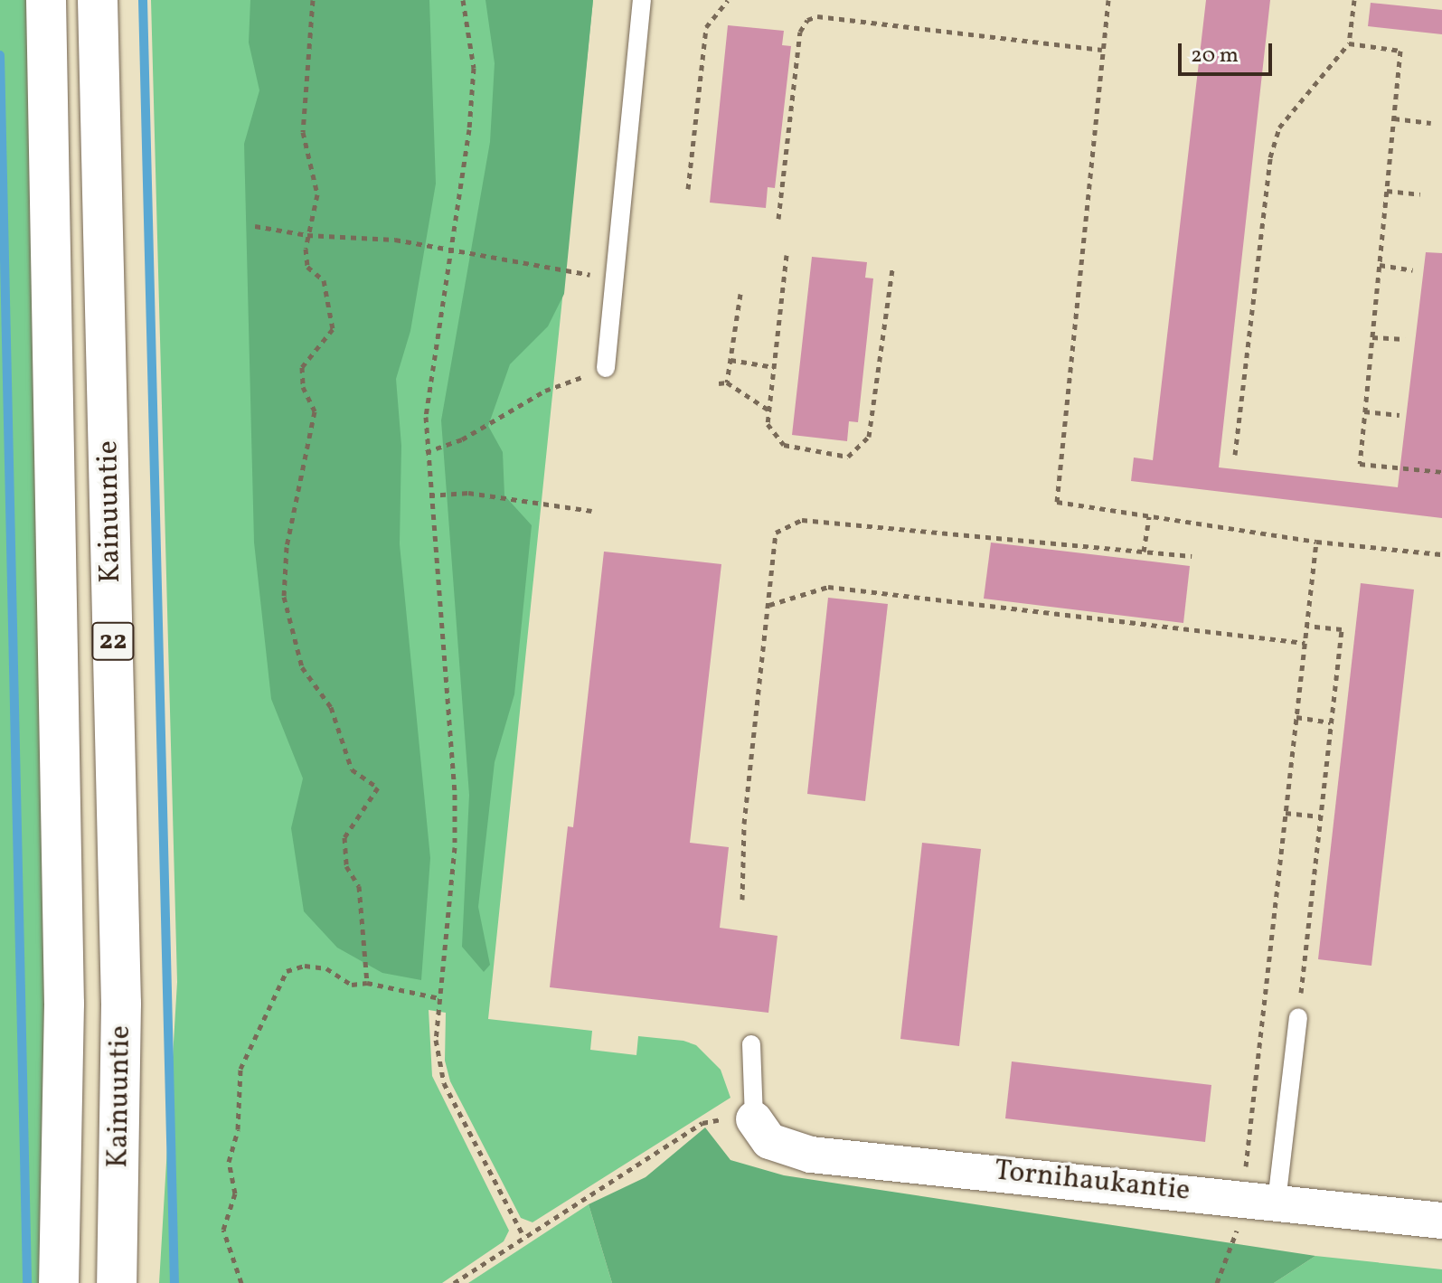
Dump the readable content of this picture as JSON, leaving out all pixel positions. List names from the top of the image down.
{
  "streets": {
    "highway": ["Kainuuntie", "22"],
    "street": ["Tornihaukantie"]
  },
  "scale_bar": "20 m"
}
